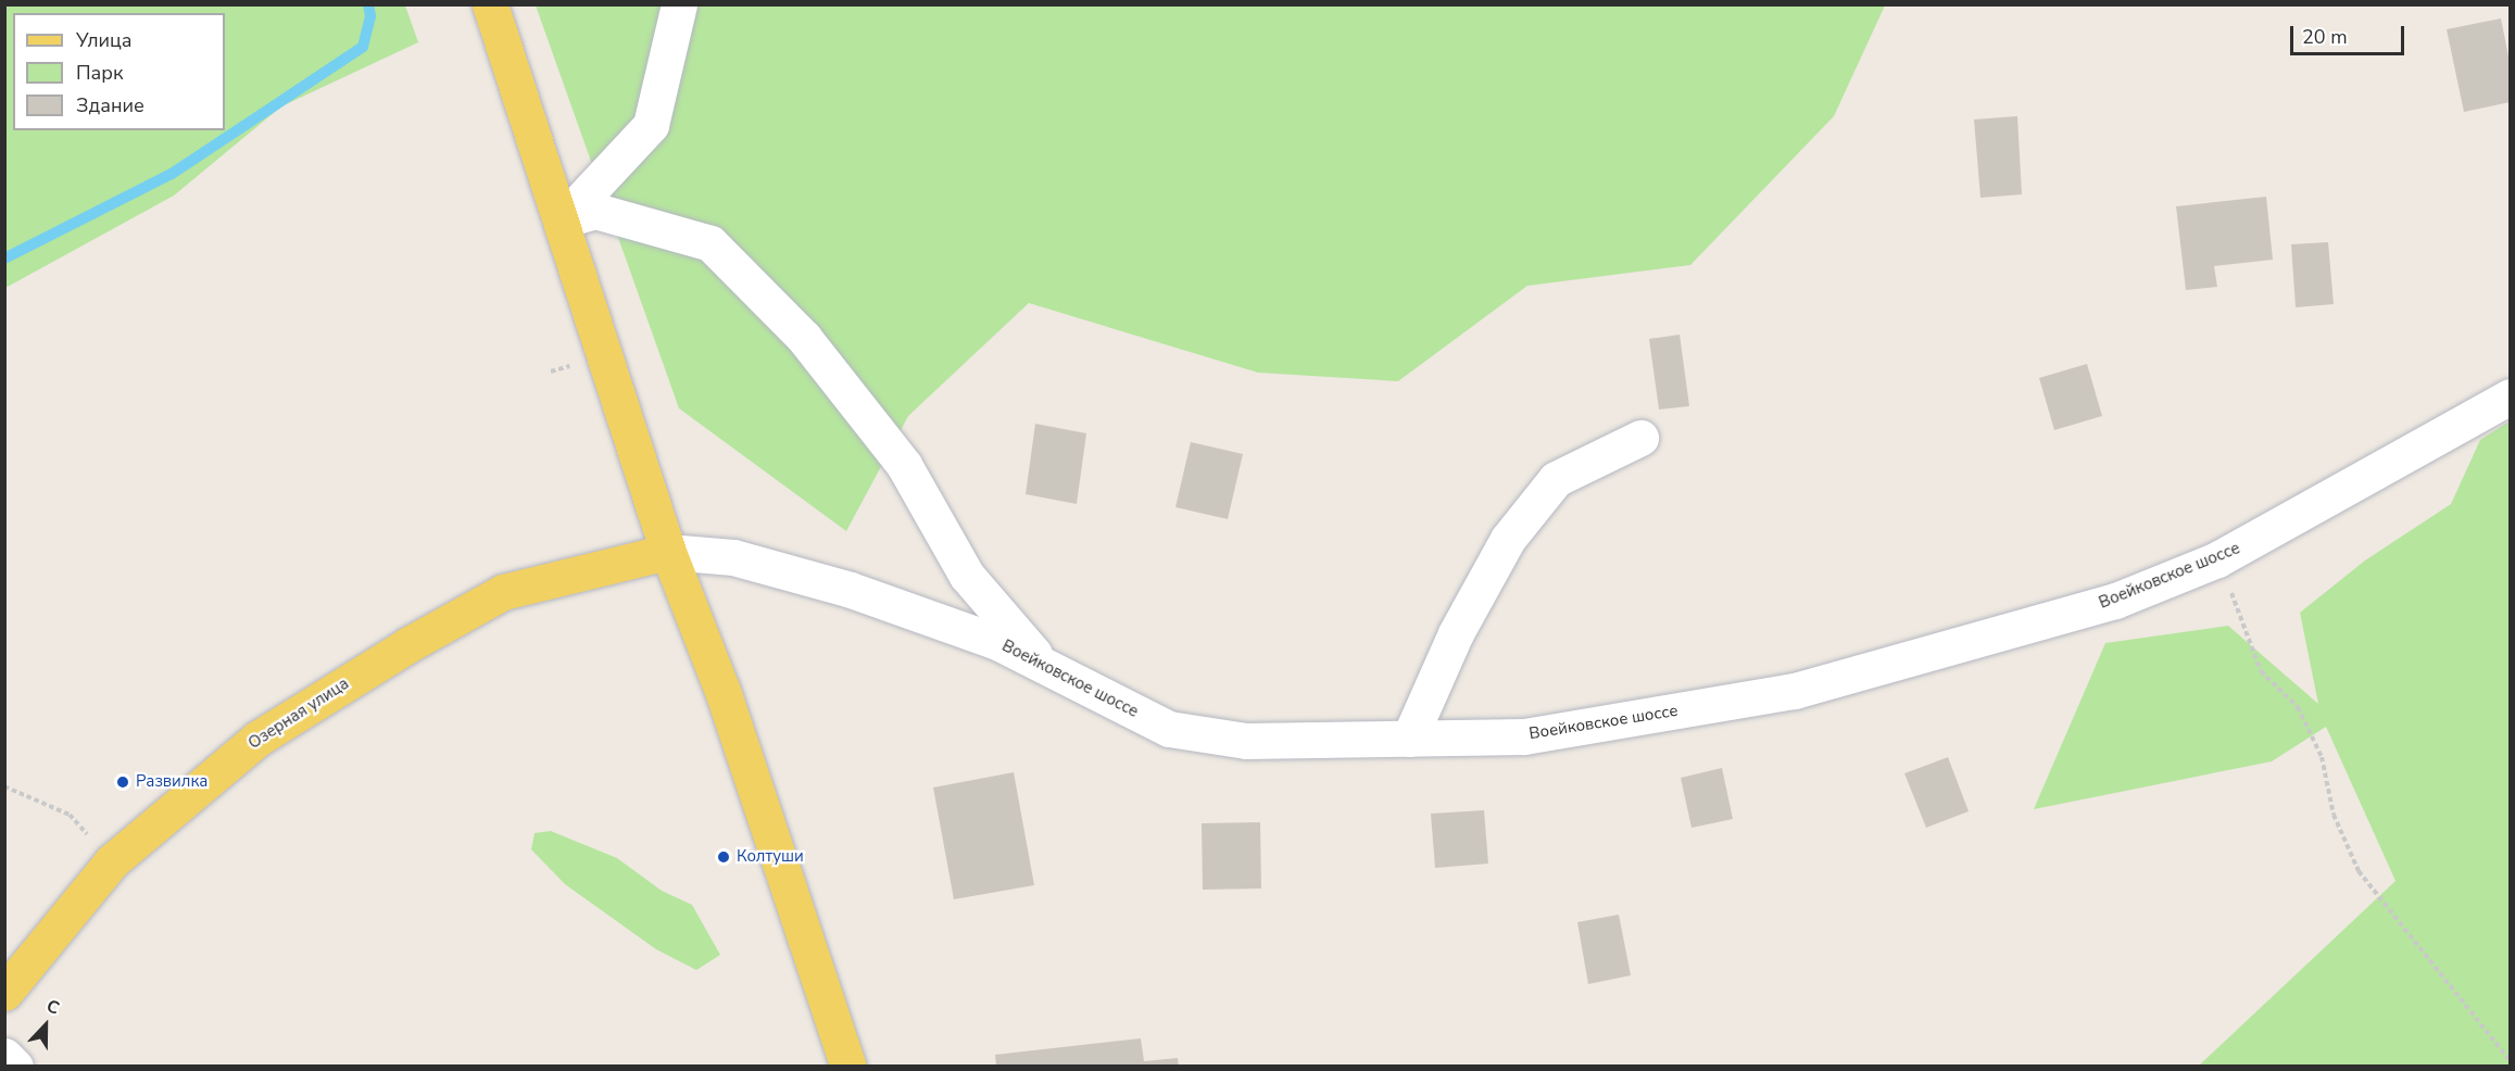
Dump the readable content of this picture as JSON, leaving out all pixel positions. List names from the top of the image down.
{
  "streets": {
    "main road": ["Озерная улица"],
    "street": ["Воейковское шоссе"]
  },
  "crossings": [
    ["Воейковское шоссе", "Озерная улица"]
  ],
  "places": ["Развилка", "Колтуши"],
  "legend": ["Улица", "Парк", "Здание"],
  "scale_bar": "20 m",
  "north": "top"
}
